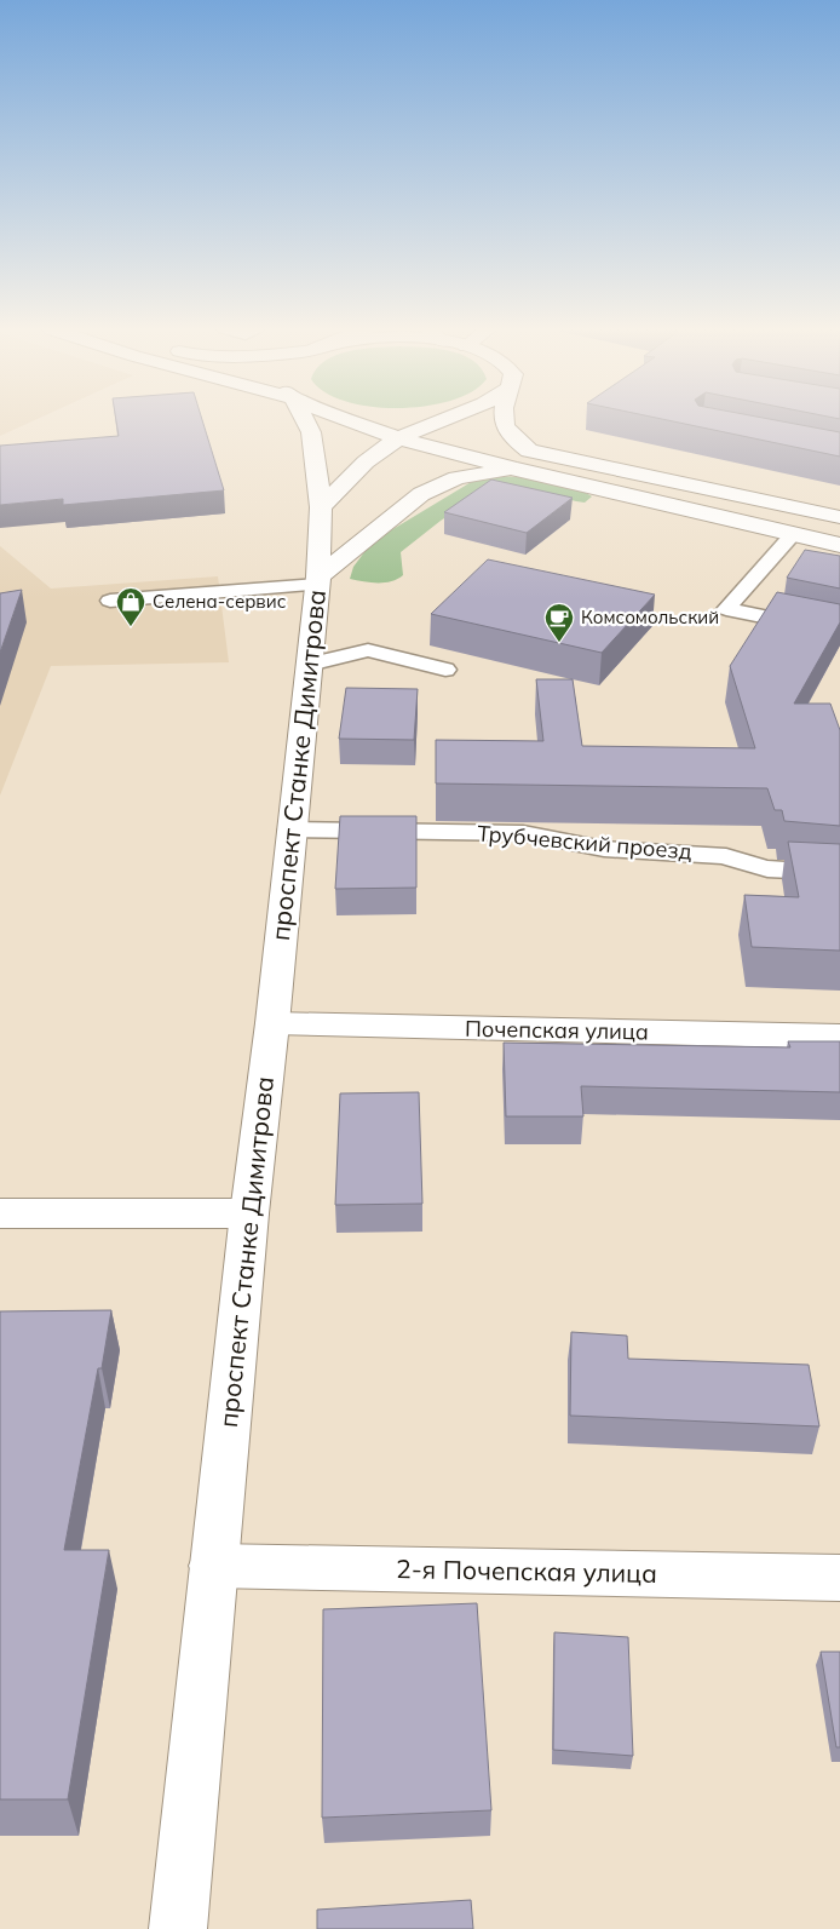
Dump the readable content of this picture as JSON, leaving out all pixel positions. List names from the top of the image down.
{
  "streets": {
    "main road": ["проспект Станке Димитрова", "Почепская улица", "2-я Почепская улица"],
    "lane": ["Трубчевский проезд"]
  },
  "crossings": [
    ["проспект Станке Димитрова", "Трубчевский проезд"],
    ["проспект Станке Димитрова", "Почепская улица"],
    ["проспект Станке Димитрова", "2-я Почепская улица"]
  ],
  "places": {
    "shop": ["Селена-сервис"],
    "cafe": ["Комсомольский"]
  }
}
